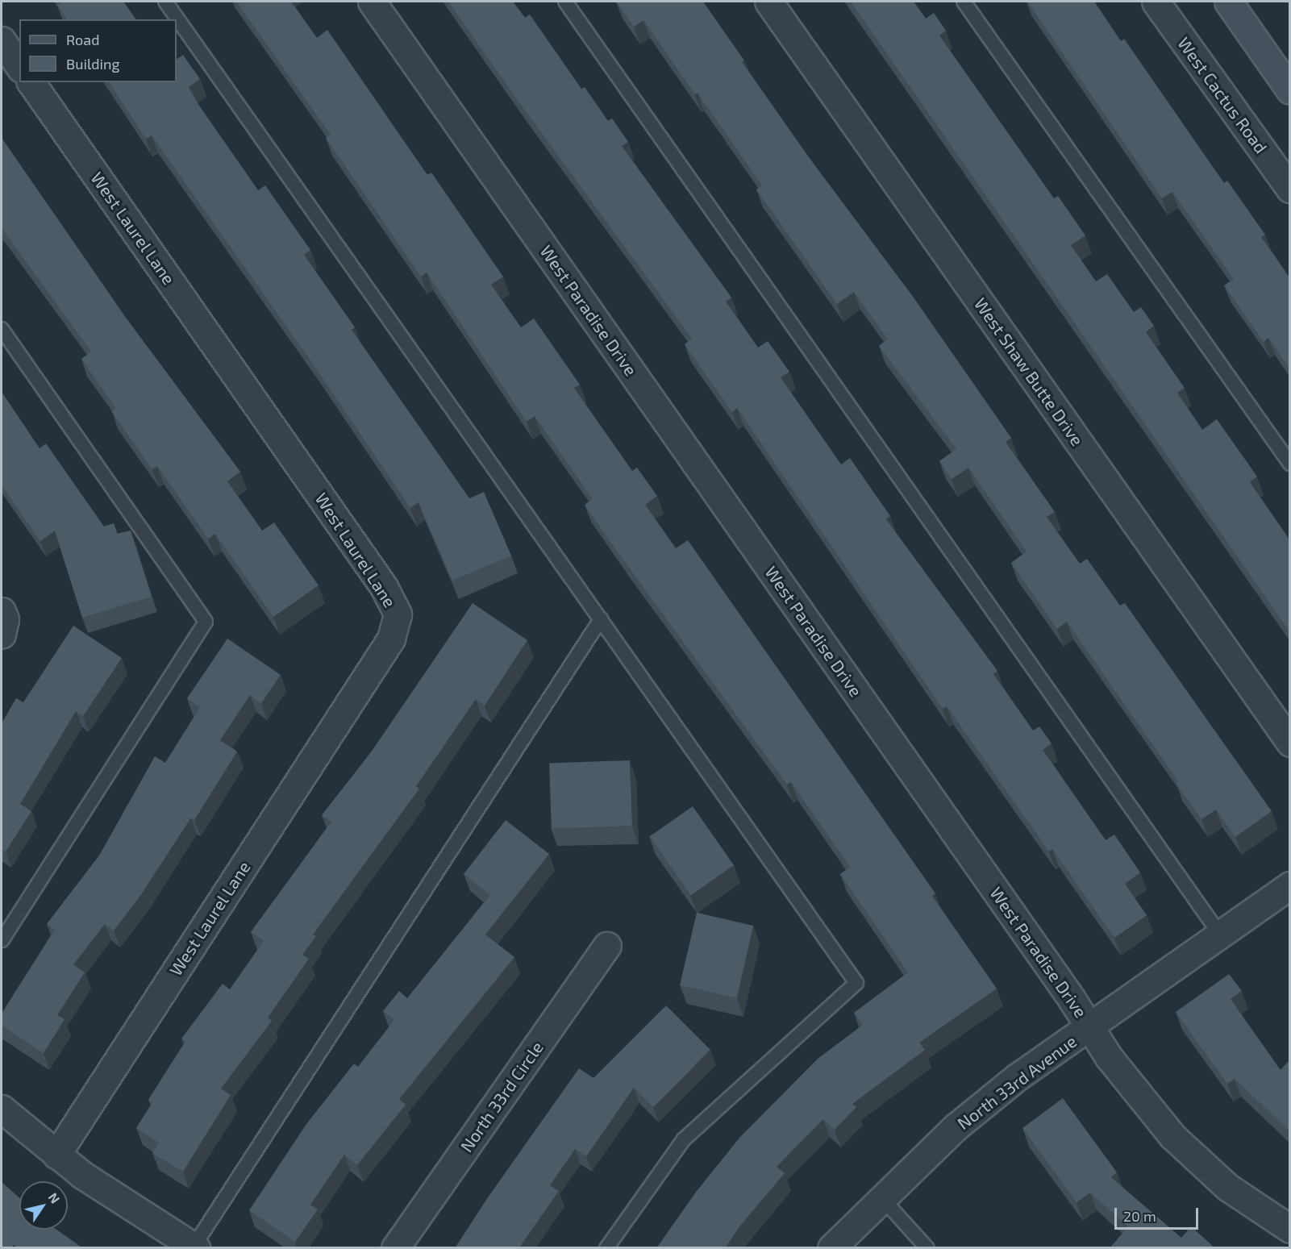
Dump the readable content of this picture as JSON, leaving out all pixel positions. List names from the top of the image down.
{
  "streets": {
    "street": [
      "West Cactus Road",
      "West Laurel Lane",
      "West Paradise Drive",
      "West Shaw Butte Drive",
      "North 33rd Avenue",
      "North 33rd Circle"
    ]
  },
  "crossings": [
    ["West Paradise Drive", "North 33rd Avenue"]
  ],
  "legend": ["Road", "Building"],
  "scale_bar": "20 m",
  "north": "top right"
}
